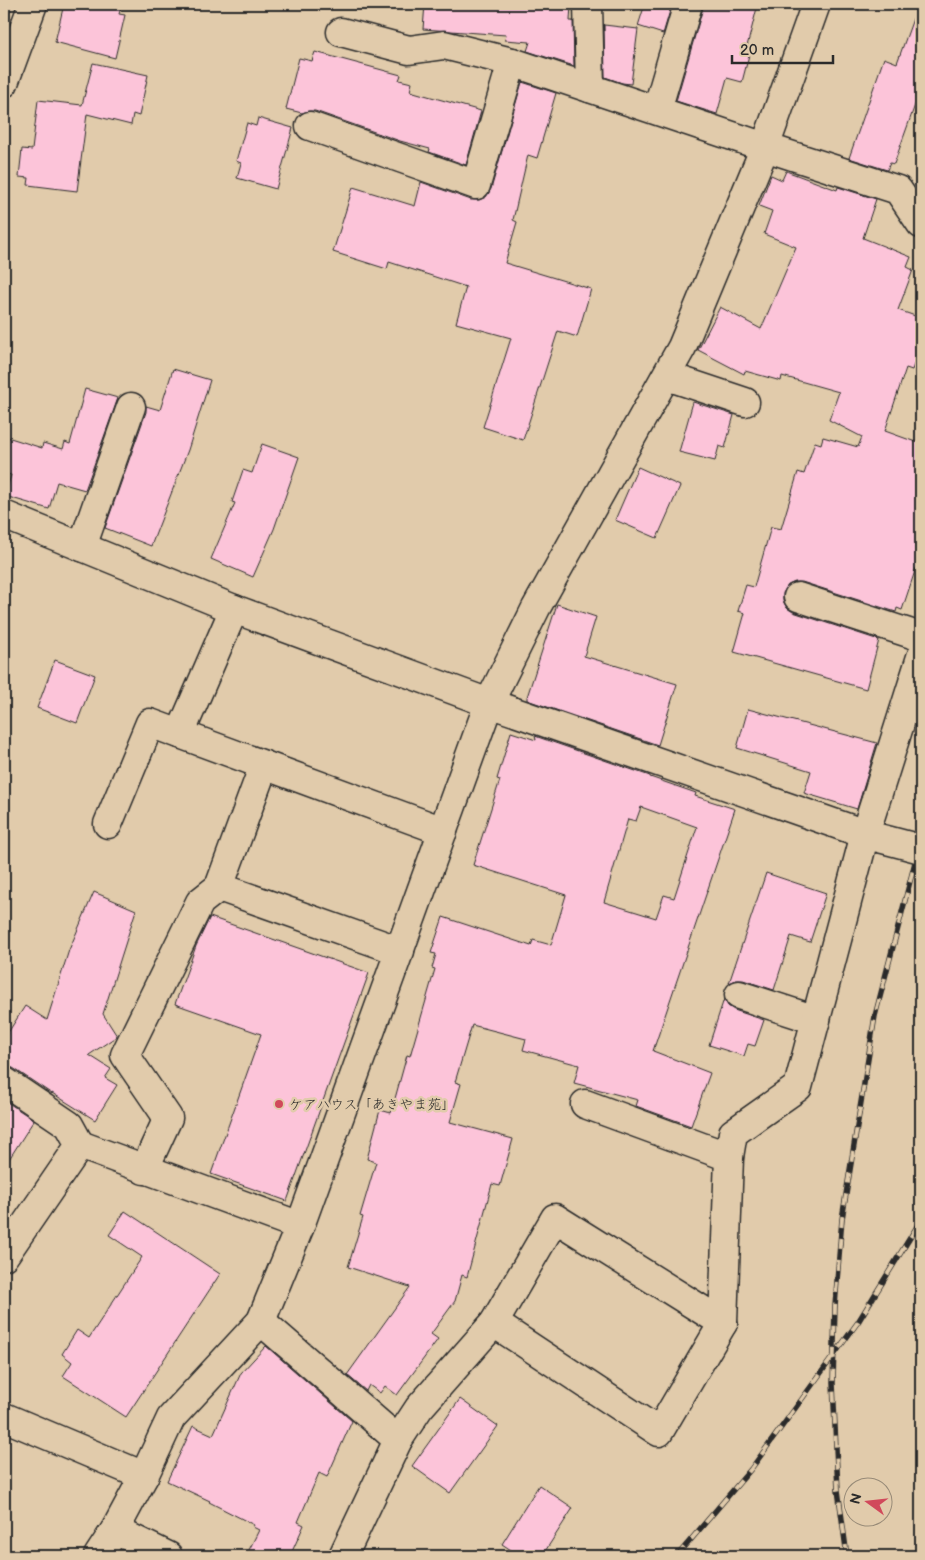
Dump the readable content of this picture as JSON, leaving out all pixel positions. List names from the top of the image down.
{
  "places": ["ケアハウス「あきやま苑」"],
  "scale_bar": "20 m",
  "north": "left"
}
